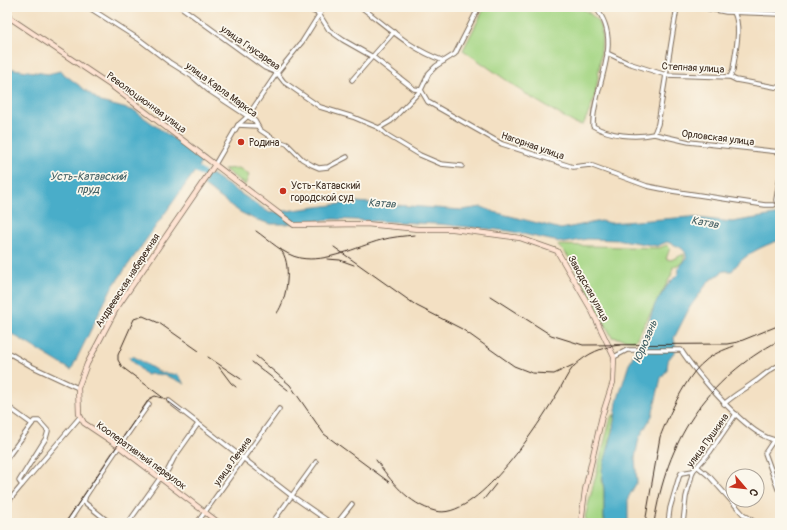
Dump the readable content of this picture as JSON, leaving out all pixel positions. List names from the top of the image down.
{
  "streets": {
    "main road": [
      "Революционная улица",
      "Андреевская набережная",
      "Заводская улица",
      "Кооперативный переулок"
    ],
    "street": [
      "улица Гнусарева",
      "Степная улица",
      "улица Карла Маркса",
      "Орловская улица",
      "Нагорная улица",
      "улица Пушкина",
      "улица Ленина"
    ]
  },
  "crossings": [
    ["Степная улица", "Орловская улица"],
    ["Революционная улица", "Андреевская набережная"],
    ["Революционная улица", "Заводская улица"],
    ["Кооперативный переулок", "улица Ленина"]
  ],
  "water": ["Усть-Катавский пруд", "Катав", "Юрюзань"],
  "places": ["Родина", "Усть-Катавский городской суд"],
  "north": "bottom right"
}
